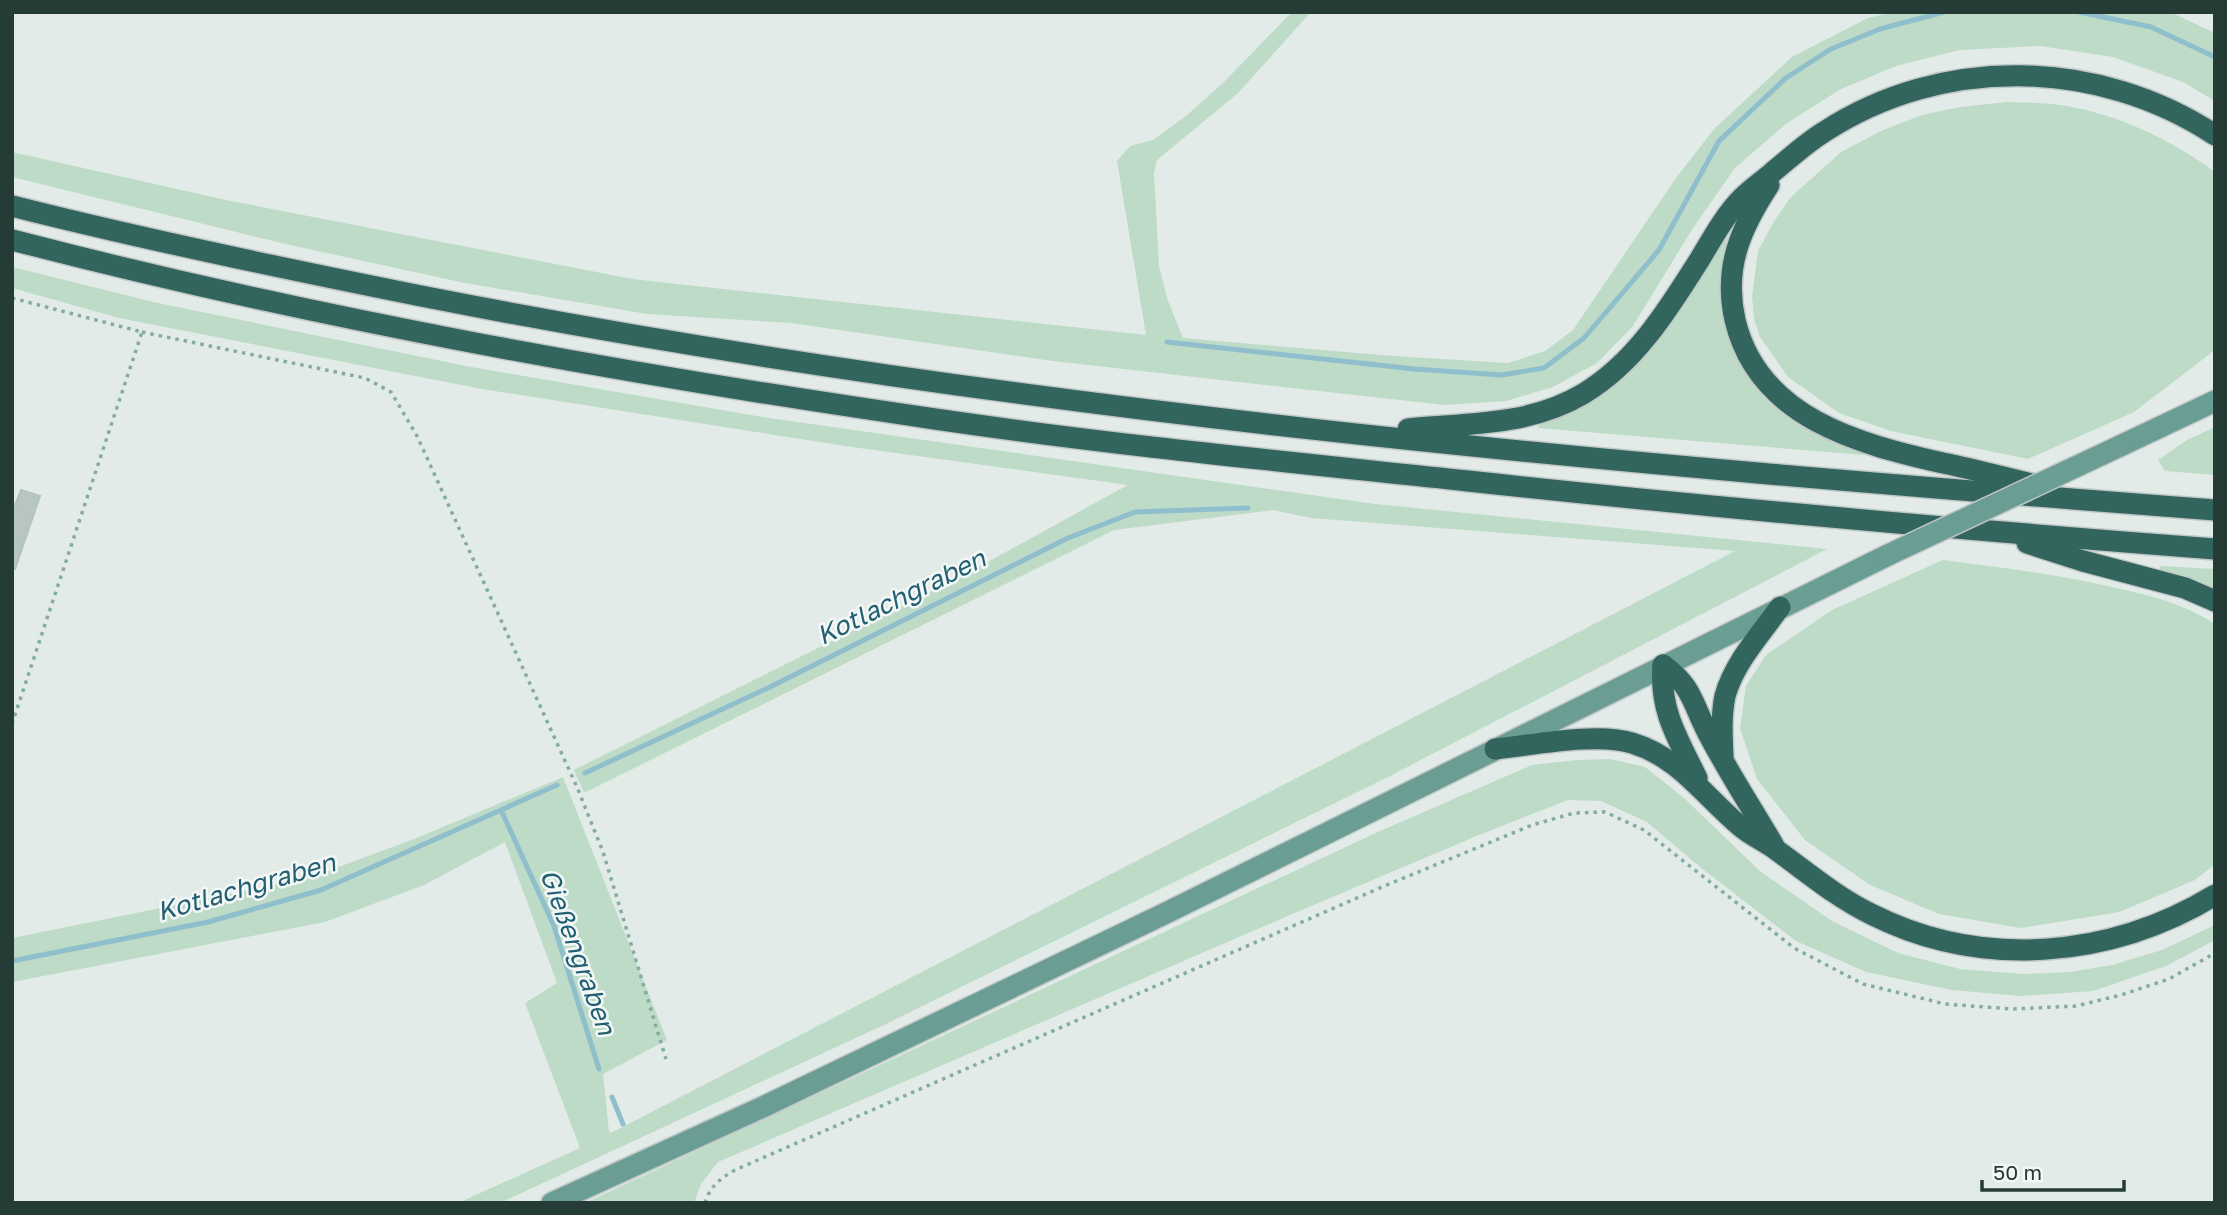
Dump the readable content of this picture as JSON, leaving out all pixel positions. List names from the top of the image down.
{
  "water": ["Kotlachgraben", "Gießengraben"],
  "scale_bar": "50 m"
}
